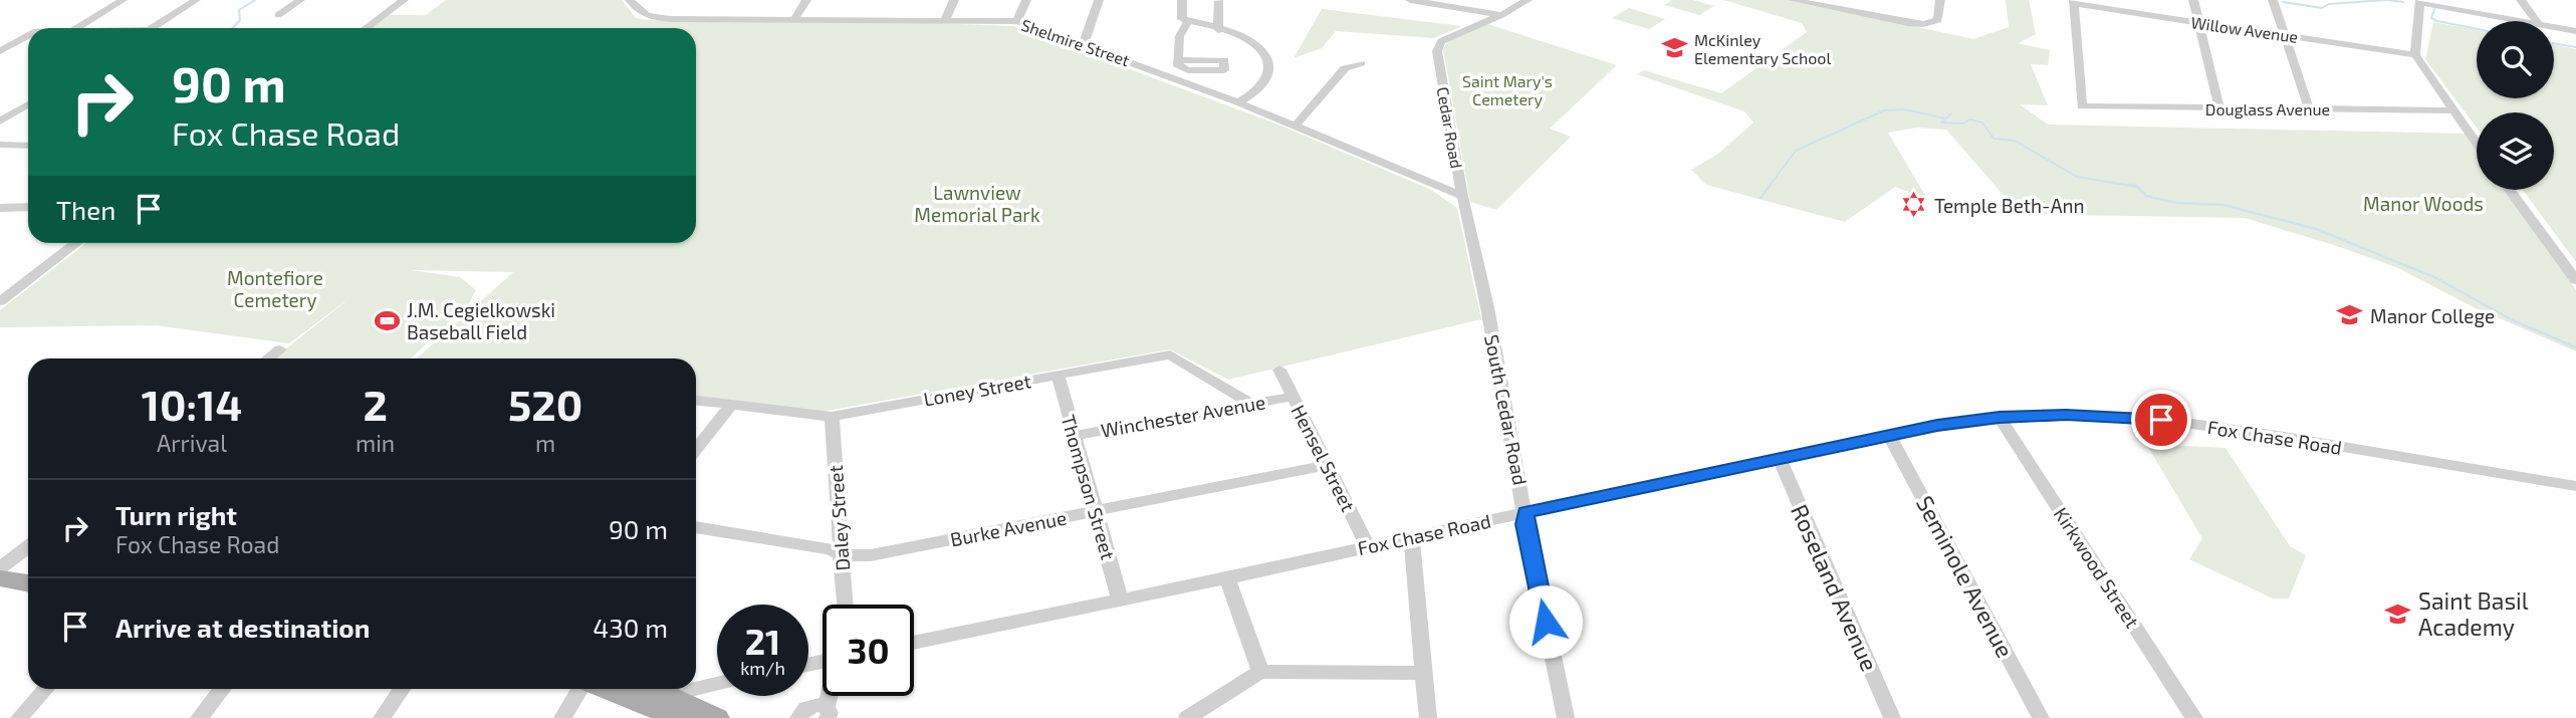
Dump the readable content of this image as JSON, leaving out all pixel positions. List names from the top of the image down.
{
  "streets": {
    "street": [
      "Willow Avenue",
      "Shelmire Street",
      "Douglass Avenue",
      "Cedar Road",
      "Loney Street",
      "South Cedar Road",
      "Winchester Avenue",
      "Fox Chase Road",
      "Hensel Street",
      "Thompson Street",
      "Daley Street",
      "Burke Avenue",
      "Kirkwood Street",
      "Seminole Avenue",
      "Roseland Avenue"
    ]
  },
  "crossings": [
    ["Willow Avenue", "Douglass Avenue"],
    ["Shelmire Street", "Cedar Road"],
    ["Cedar Road", "South Cedar Road"],
    ["Loney Street", "Winchester Avenue"],
    ["Loney Street", "Thompson Street"],
    ["Loney Street", "Daley Street"],
    ["South Cedar Road", "Fox Chase Road"],
    ["Winchester Avenue", "Hensel Street"],
    ["Winchester Avenue", "Thompson Street"],
    ["Fox Chase Road", "Hensel Street"],
    ["Fox Chase Road", "Thompson Street"],
    ["Fox Chase Road", "Kirkwood Street"],
    ["Fox Chase Road", "Seminole Avenue"],
    ["Fox Chase Road", "Roseland Avenue"],
    ["Hensel Street", "Burke Avenue"],
    ["Thompson Street", "Burke Avenue"],
    ["Daley Street", "Burke Avenue"]
  ],
  "parks": [
    "Saint Mary's Cemetery",
    "Lawnview Memorial Park",
    "Manor Woods",
    "Montefiore Cemetery"
  ],
  "places": {
    "school or university": ["McKinley Elementary School", "Manor College", "Saint Basil Academy"],
    "synagogue": ["Temple Beth-Ann"],
    "sports": ["J.M. Cegielkowski Baseball Field"]
  },
  "page": {
    "turn": ["90 m", "Fox Chase Road"],
    "then": "Then",
    "eta": [
      "10:14",
      "Arrival",
      "2",
      "min",
      "520",
      "m"
    ],
    "list": [
      {
        "name": "Turn right",
        "note": "Fox Chase Road",
        "value": "90 m"
      },
      {
        "name": "Arrive at destination",
        "value": "430 m"
      }
    ],
    "speed": "21 km/h",
    "limit": "30"
  }
}
